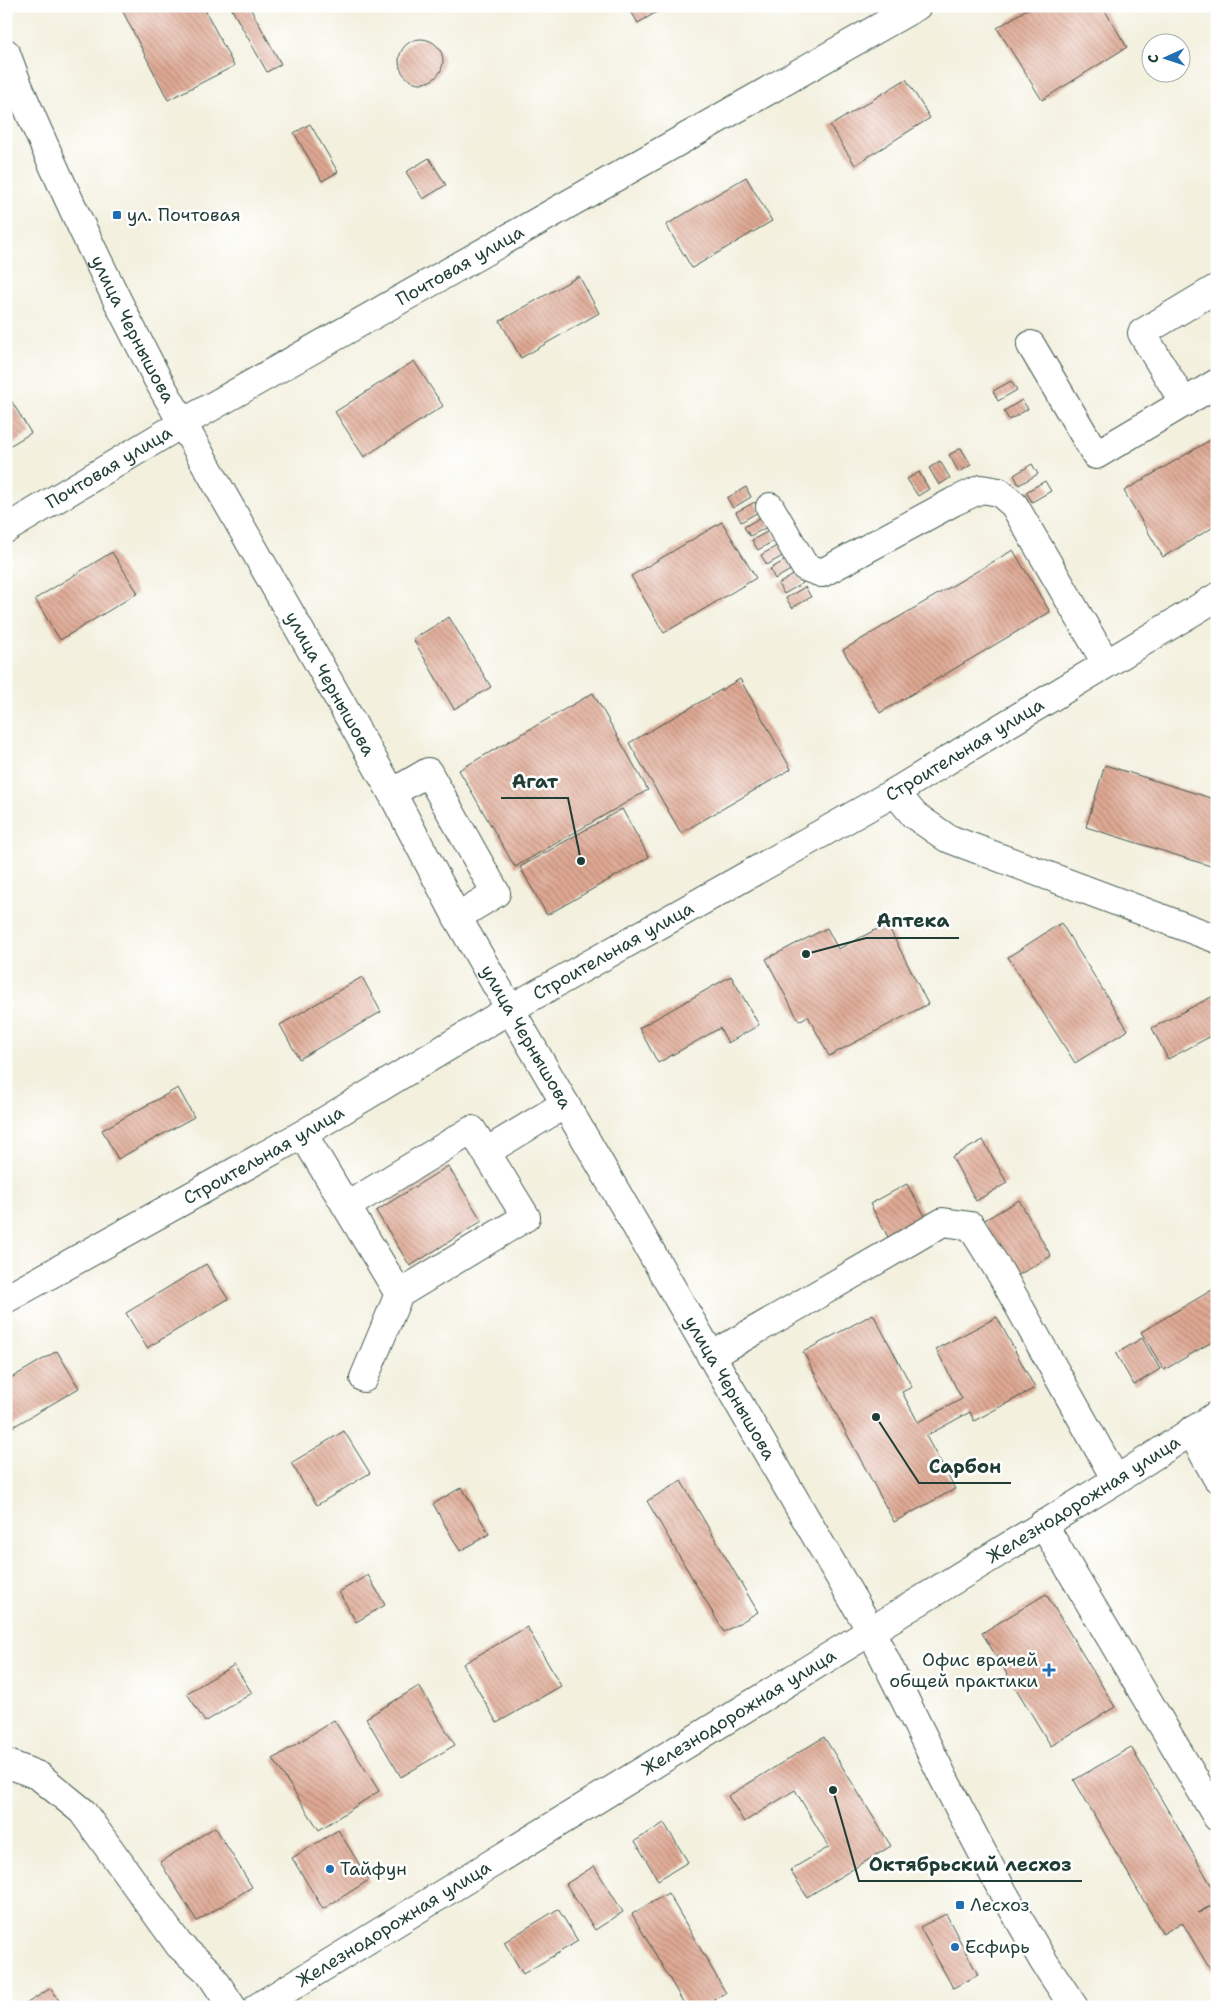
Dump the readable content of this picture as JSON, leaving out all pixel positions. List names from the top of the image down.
{
  "streets": {
    "street": [
      "Почтовая улица",
      "улица Чернышова",
      "Строительная улица",
      "Железнодорожная улица"
    ]
  },
  "crossings": [
    ["Почтовая улица", "улица Чернышова"],
    ["улица Чернышова", "Строительная улица"],
    ["улица Чернышова", "Железнодорожная улица"]
  ],
  "places": {
    "transit": ["ул. Почтовая", "Лесхоз"],
    "other": [
      "Агат",
      "Аптека",
      "Сарбон",
      "Октябрьский лесхоз",
      "Тайфун",
      "Есфирь"
    ],
    "health": ["Офис врачей общей практики"]
  },
  "north": "left"
}
